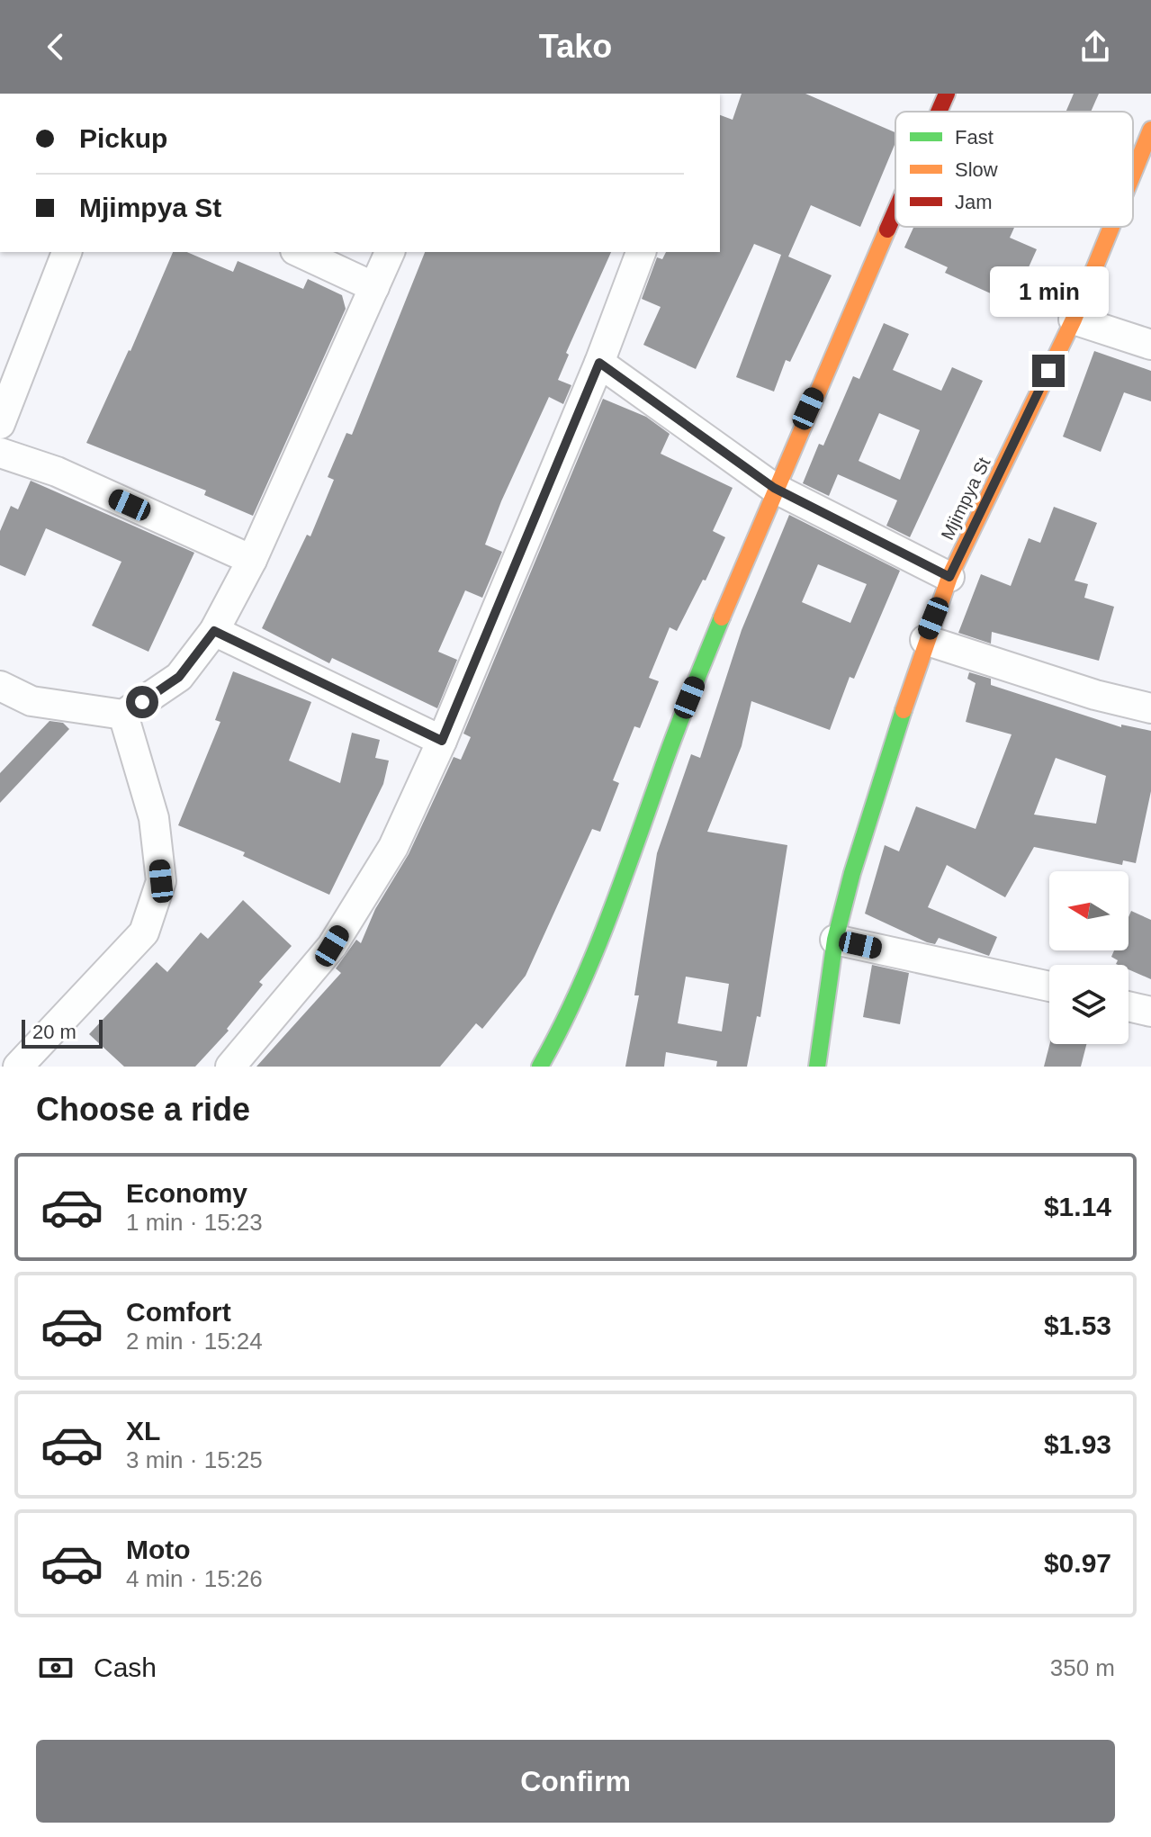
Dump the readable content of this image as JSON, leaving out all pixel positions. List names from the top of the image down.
{
  "streets": {
    "street": ["Mjimpya St"]
  },
  "legend": ["Fast", "Slow", "Jam"],
  "scale_bar": "20 m",
  "north": "left",
  "page": {
    "header": "Tako",
    "banner": ["Pickup", "Mjimpya St"],
    "bubble": "1 min",
    "scale": "20 m",
    "heading": "Choose a ride",
    "list": [
      {
        "name": "Economy",
        "note": "1 min · 15:23",
        "value": "$1.14"
      },
      {
        "name": "Comfort",
        "note": "2 min · 15:24",
        "value": "$1.53"
      },
      {
        "name": "XL",
        "note": "3 min · 15:25",
        "value": "$1.93"
      },
      {
        "name": "Moto",
        "note": "4 min · 15:26",
        "value": "$0.97"
      }
    ],
    "pay": ["Cash", "350 m"],
    "buttons": "Confirm"
  }
}
